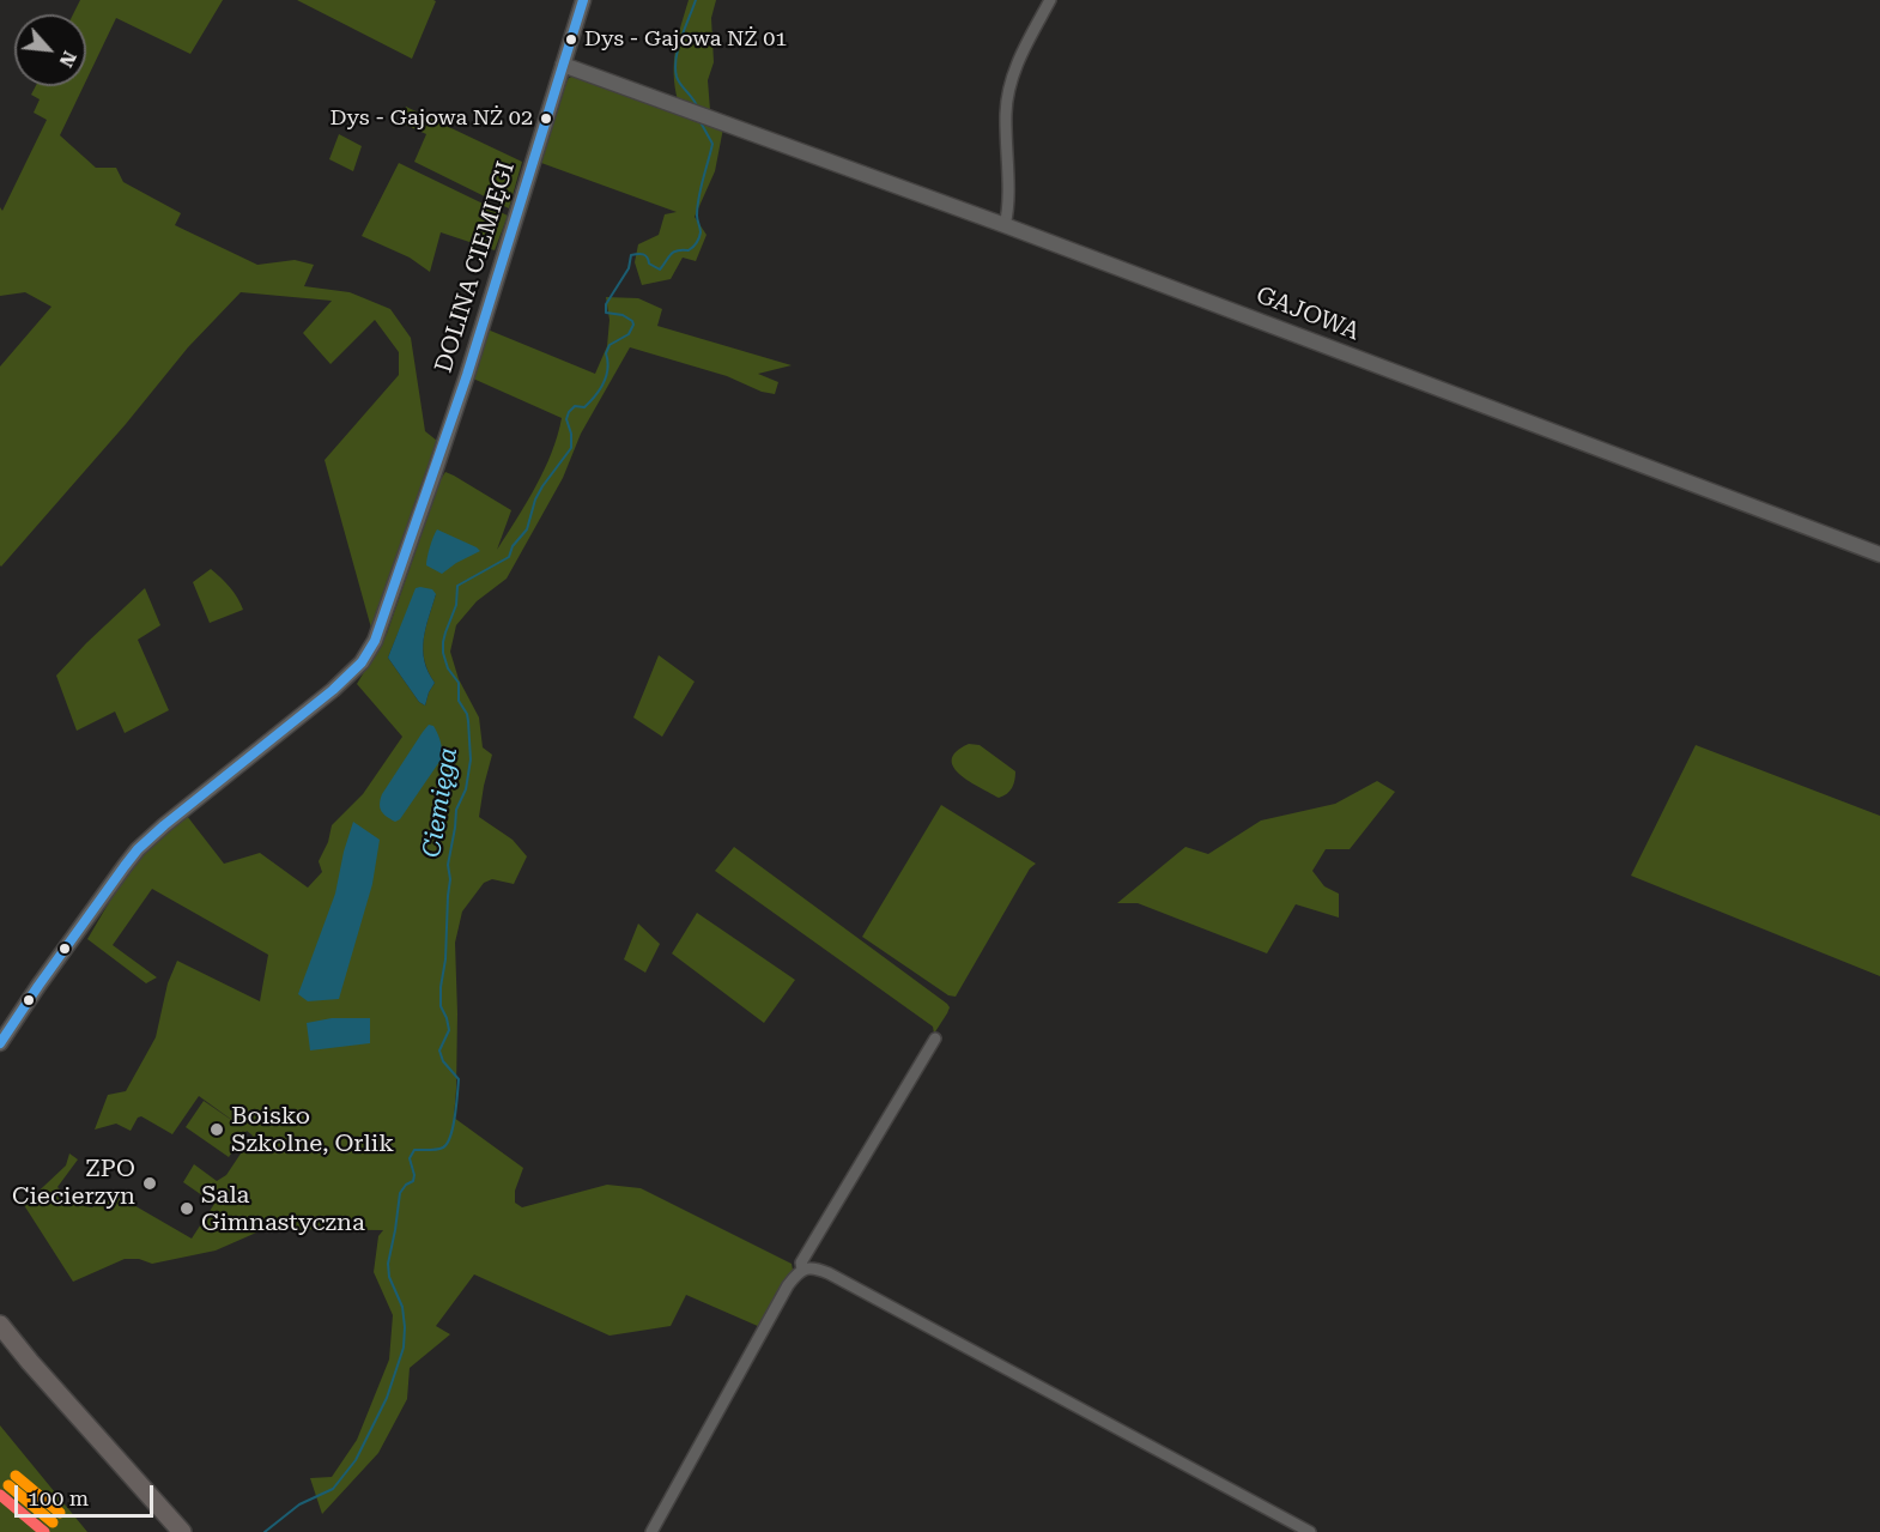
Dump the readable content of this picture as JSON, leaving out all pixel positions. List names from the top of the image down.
{
  "streets": {
    "street": ["DOLINA CIEMIĘGI", "GAJOWA"]
  },
  "crossings": [
    ["DOLINA CIEMIĘGI", "GAJOWA"]
  ],
  "water": ["Ciemięga"],
  "places": [
    "Dys - Gajowa NŻ 01",
    "Dys - Gajowa NŻ 02",
    "Boisko Szkolne, Orlik",
    "ZPO Ciecierzyn",
    "Sala Gimnastyczna"
  ],
  "scale_bar": "100 m",
  "north": "bottom right"
}
